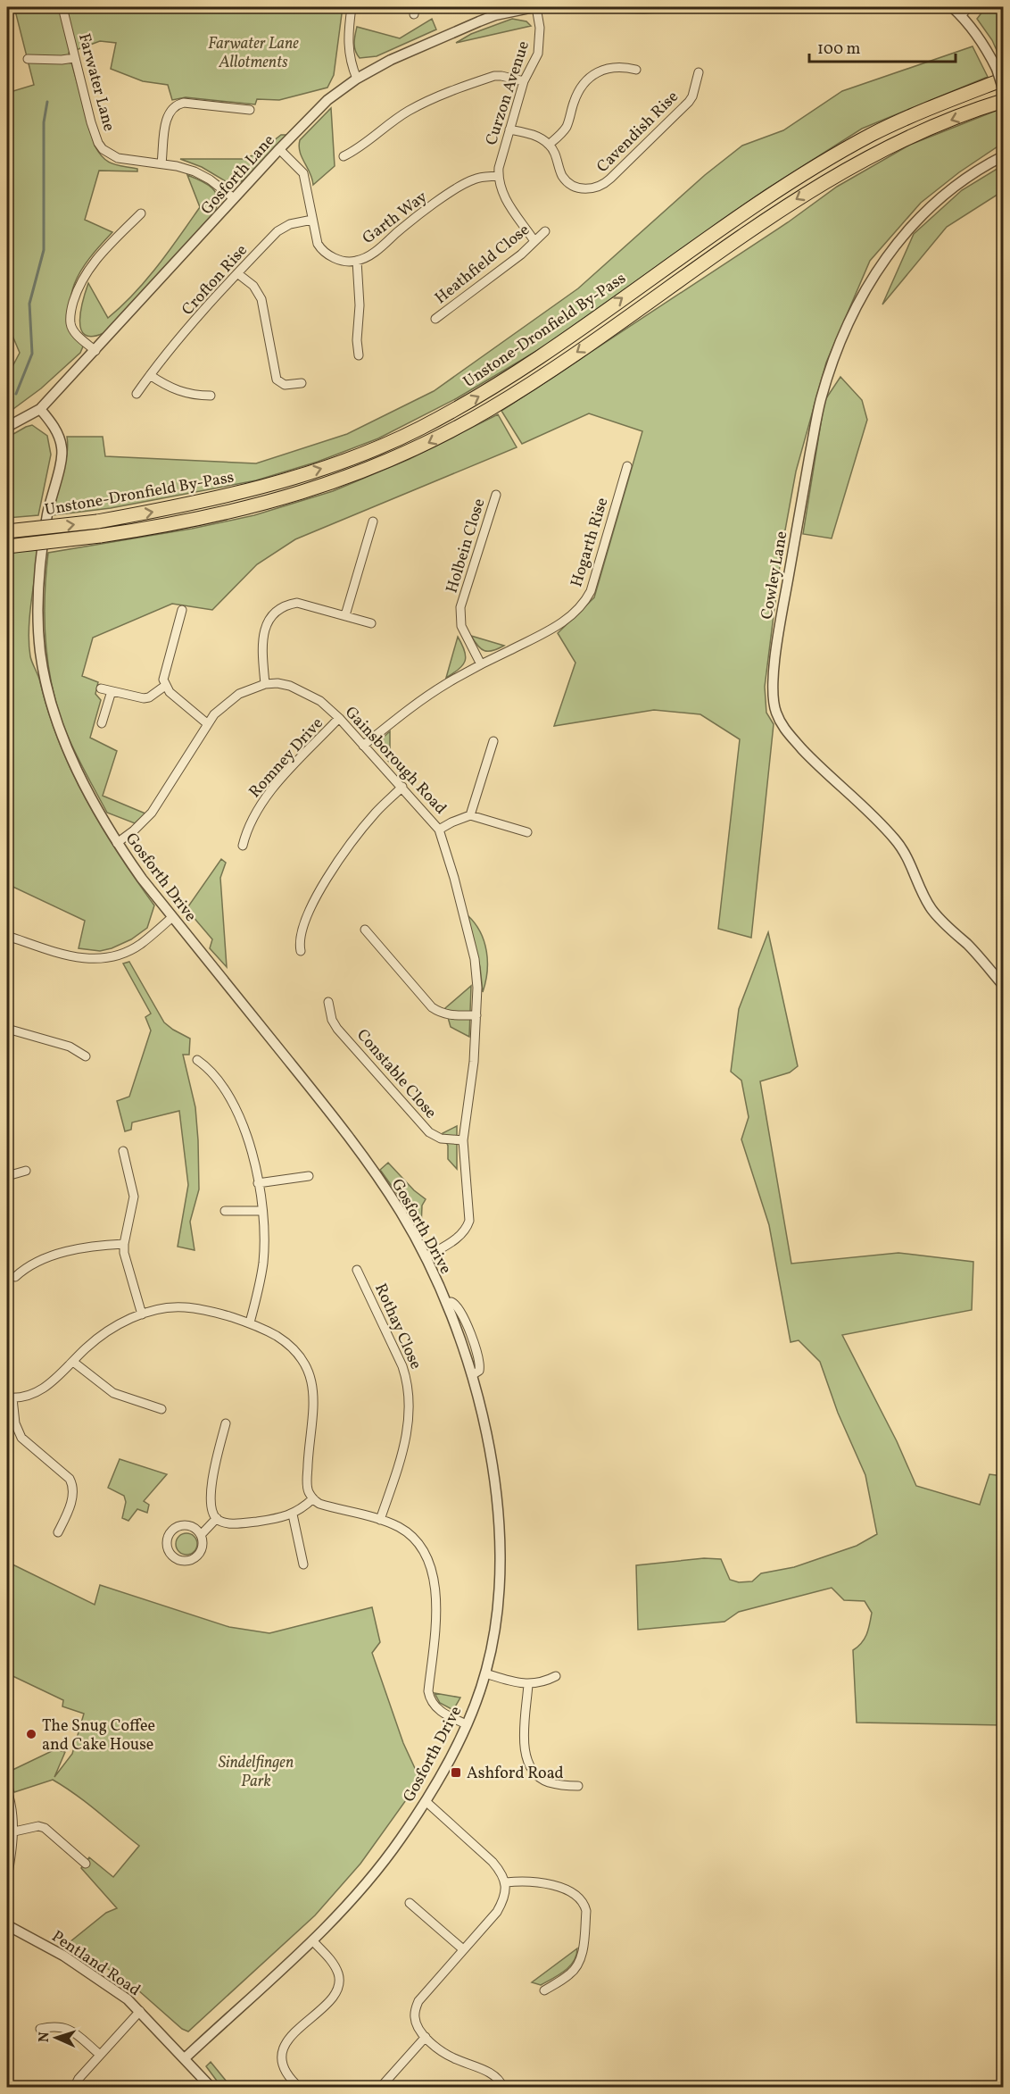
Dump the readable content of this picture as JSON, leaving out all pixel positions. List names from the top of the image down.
{
  "streets": {
    "highway": ["Unstone-Dronfield By-Pass"],
    "street": [
      "Farwater Lane",
      "Curzon Avenue",
      "Cavendish Rise",
      "Gosforth Lane",
      "Garth Way",
      "Heathfield Close",
      "Crofton Rise",
      "Hogarth Rise",
      "Holbein Close",
      "Cowley Lane",
      "Romney Drive",
      "Gainsborough Road",
      "Gosforth Drive",
      "Constable Close",
      "Rothay Close",
      "Pentland Road"
    ]
  },
  "crossings": [
    ["Farwater Lane", "Gosforth Lane"],
    ["Curzon Avenue", "Gosforth Lane"],
    ["Curzon Avenue", "Garth Way"],
    ["Curzon Avenue", "Heathfield Close"],
    ["Gosforth Lane", "Garth Way"],
    ["Gosforth Lane", "Gosforth Drive"],
    ["Garth Way", "Crofton Rise"],
    ["Hogarth Rise", "Holbein Close"],
    ["Hogarth Rise", "Gainsborough Road"],
    ["Romney Drive", "Gainsborough Road"],
    ["Gainsborough Road", "Gosforth Drive"],
    ["Gainsborough Road", "Constable Close"],
    ["Gosforth Drive", "Pentland Road"]
  ],
  "parks": ["Farwater Lane Allotments", "Sindelfingen Park"],
  "places": {
    "other": ["The Snug Coffee and Cake House"],
    "transit": ["Ashford Road"]
  },
  "scale_bar": "100 m",
  "north": "left"
}
